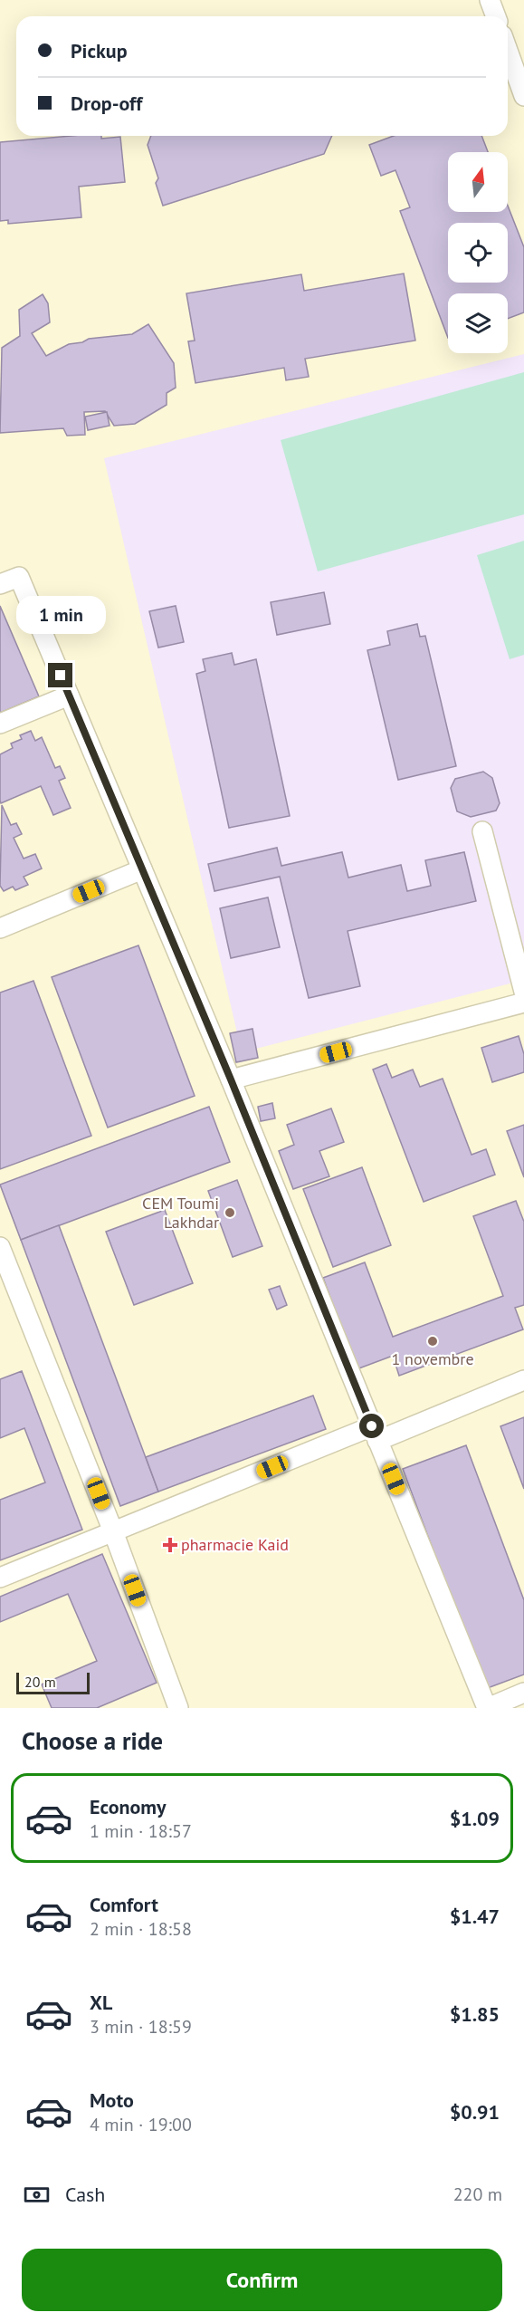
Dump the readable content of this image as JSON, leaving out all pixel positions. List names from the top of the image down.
{
  "places": {
    "other": ["CEM Toumi Lakhdar", "1 novembre"],
    "health": ["pharmacie Kaid"]
  },
  "scale_bar": "20 m",
  "north": "top",
  "page": {
    "banner": ["Pickup", "Drop-off"],
    "bubble": "1 min",
    "scale": "20 m",
    "heading": "Choose a ride",
    "list": [
      {
        "name": "Economy",
        "note": "1 min · 18:57",
        "value": "$1.09"
      },
      {
        "name": "Comfort",
        "note": "2 min · 18:58",
        "value": "$1.47"
      },
      {
        "name": "XL",
        "note": "3 min · 18:59",
        "value": "$1.85"
      },
      {
        "name": "Moto",
        "note": "4 min · 19:00",
        "value": "$0.91"
      }
    ],
    "pay": ["Cash", "220 m"],
    "buttons": "Confirm"
  }
}
